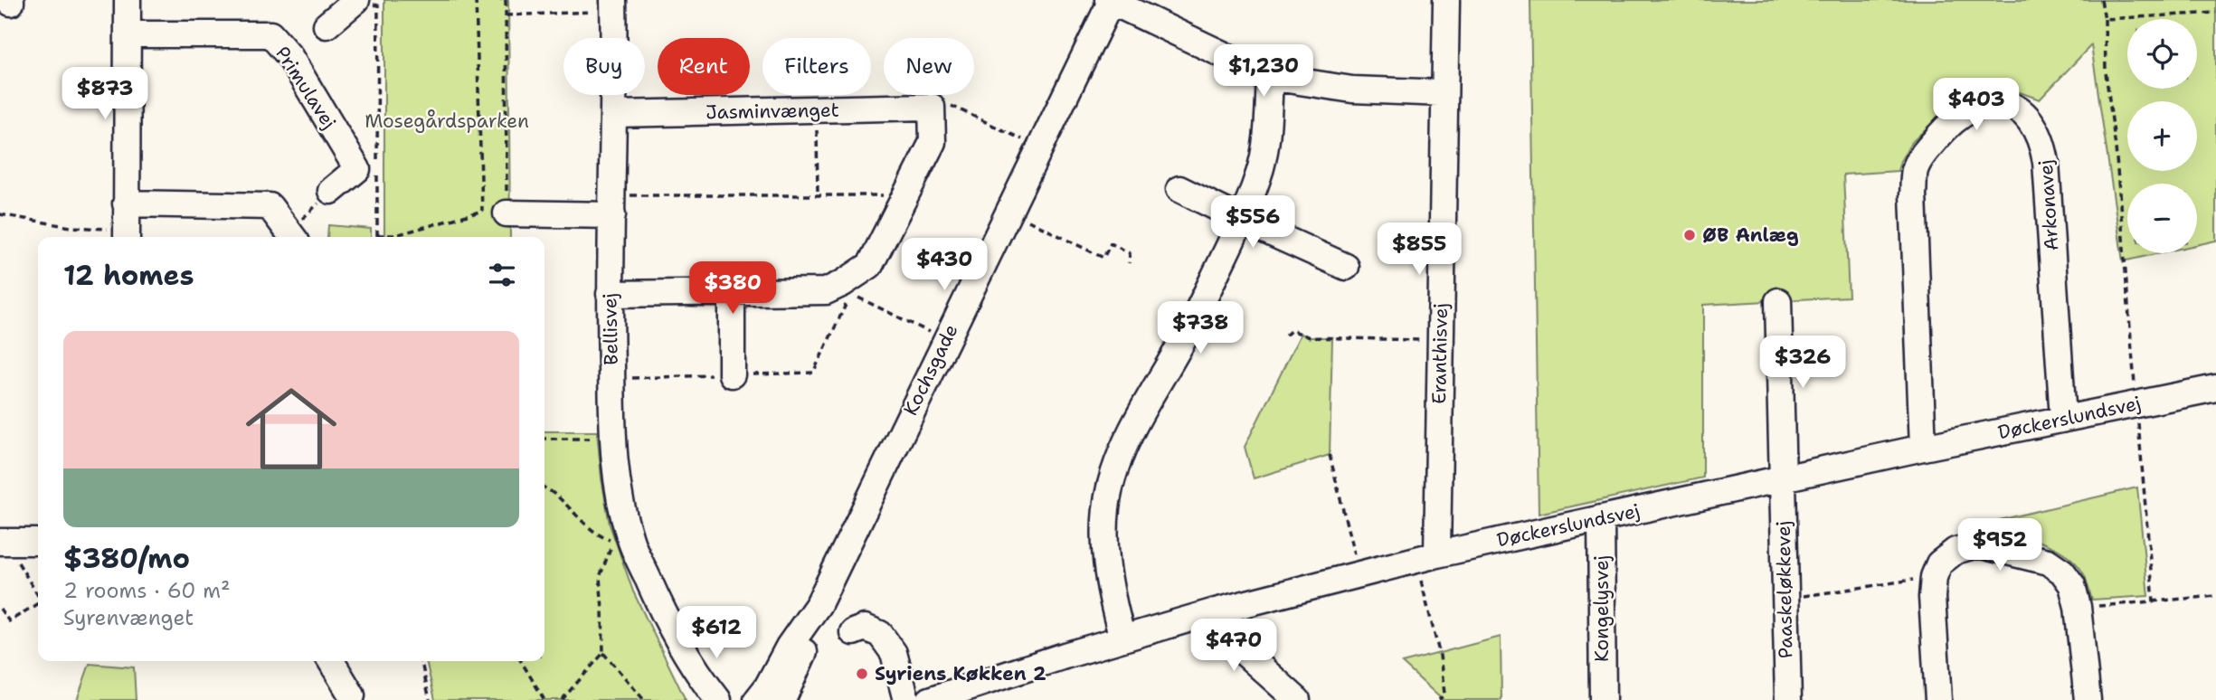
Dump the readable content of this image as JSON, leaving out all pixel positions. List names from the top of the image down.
{
  "streets": {
    "street": [
      "Primulavej",
      "Jasminvænget",
      "Arkonavej",
      "Bellisvej",
      "Eranthisvej",
      "Kochsgade",
      "Døckerslundsvej",
      "Paaskeløkkevej",
      "Kongelysvej"
    ]
  },
  "crossings": [
    ["Jasminvænget", "Bellisvej"],
    ["Arkonavej", "Døckerslundsvej"],
    ["Eranthisvej", "Døckerslundsvej"],
    ["Døckerslundsvej", "Paaskeløkkevej"],
    ["Døckerslundsvej", "Kongelysvej"]
  ],
  "parks": ["Mosegårdsparken"],
  "places": ["ØB Anlæg", "Syriens Køkken 2"],
  "page": {
    "map_buttons": ["+", "−"],
    "chip": [
      "Buy",
      "Rent",
      "Filters",
      "New"
    ],
    "price": [
      "$1,230",
      "$873",
      "$403",
      "$556",
      "$855",
      "$430",
      "$380",
      "$738",
      "$326",
      "$952",
      "$612",
      "$470"
    ],
    "heading": "12 homes",
    "list": [
      {
        "name": "$380/mo",
        "note": "2 rooms · 60 m² · Syrenvænget"
      }
    ]
  }
}
